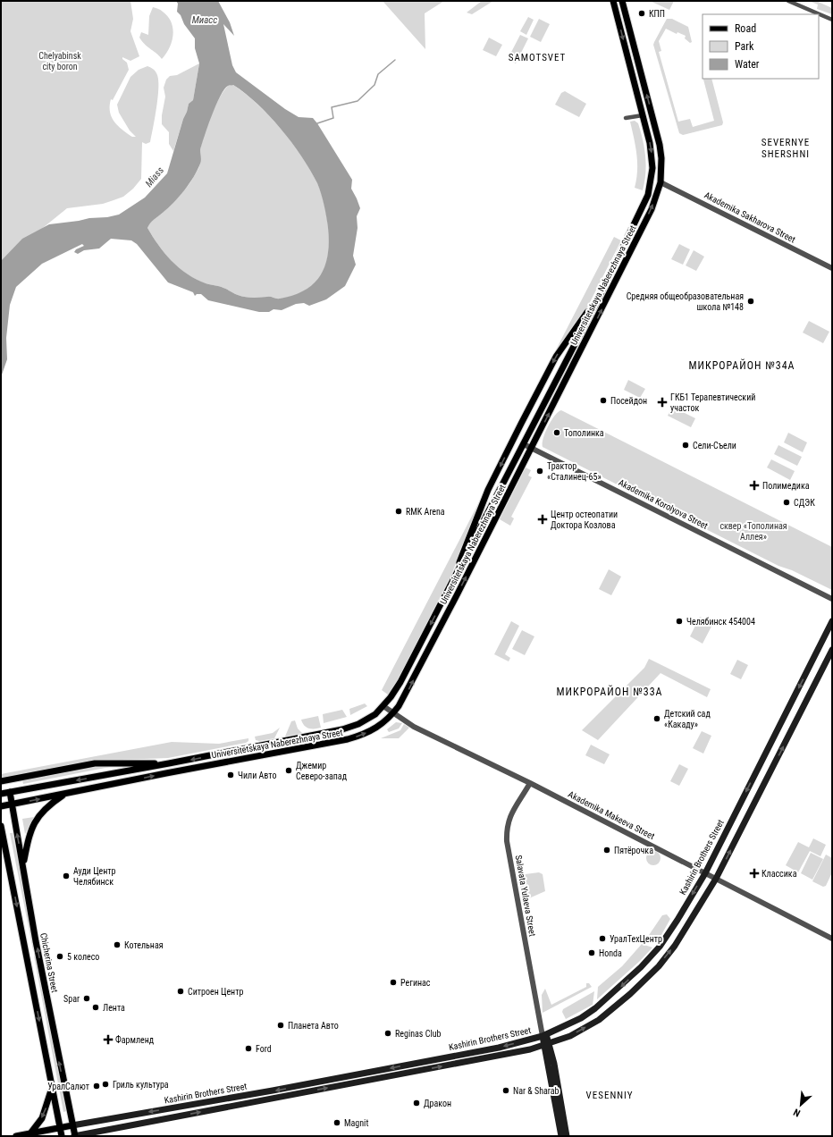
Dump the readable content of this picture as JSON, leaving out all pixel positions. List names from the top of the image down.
{
  "streets": {
    "main road": [
      "Universitetskaya Naberezhnaya Street",
      "Kashirin Brothers Street",
      "Salavata Yulaeva Street",
      "Chicherina Street"
    ],
    "street": ["Akademika Sakharova Street", "Akademika Korolyova Street", "Akademika Makeeva Street"]
  },
  "crossings": [
    ["Akademika Sakharova Street", "Universitetskaya Naberezhnaya Street"],
    ["Universitetskaya Naberezhnaya Street", "Akademika Korolyova Street"],
    ["Universitetskaya Naberezhnaya Street", "Akademika Makeeva Street"],
    ["Universitetskaya Naberezhnaya Street", "Chicherina Street"],
    ["Akademika Makeeva Street", "Kashirin Brothers Street"],
    ["Akademika Makeeva Street", "Salavata Yulaeva Street"],
    ["Kashirin Brothers Street", "Salavata Yulaeva Street"],
    ["Kashirin Brothers Street", "Chicherina Street"]
  ],
  "districts": [
    "SAMOTSVET",
    "SEVERNYE SHERSHNI",
    "МИКРОРАЙОН №34А",
    "МИКРОРАЙОН №33А",
    "VESENNIY"
  ],
  "water": ["Миасс", "Miass"],
  "parks": ["Chelyabinsk city boron", "сквер «Тополиная Аллея»"],
  "places": {
    "other": [
      "КПП",
      "Средняя общеобразовательная школа №148",
      "Посейдон",
      "Тополинка",
      "Сели-Съели",
      "Трактор «Сталинец-65»",
      "СДЭК",
      "RMK Arena",
      "Челябинск 454004",
      "Детский сад «Какаду»",
      "Джемир Северо-запад",
      "Чили Авто",
      "Пятёрочка",
      "Ауди Центр Челябинск",
      "УралТехЦентр",
      "Котельная",
      "Honda",
      "5 колесо",
      "Регинас",
      "Ситроен Центр",
      "Spar",
      "Лента",
      "Планета Авто",
      "Reginas Club",
      "Ford",
      "Гриль культура",
      "УралСалют",
      "Nar & Sharab",
      "Дракон",
      "Magnit"
    ],
    "health": [
      "ГКБ1 Терапевтический участок",
      "Полимедика",
      "Центр остеопатии Доктора Козлова",
      "Классика",
      "Фармленд"
    ]
  },
  "legend": ["Road", "Park", "Water"],
  "north": "bottom left"
}
